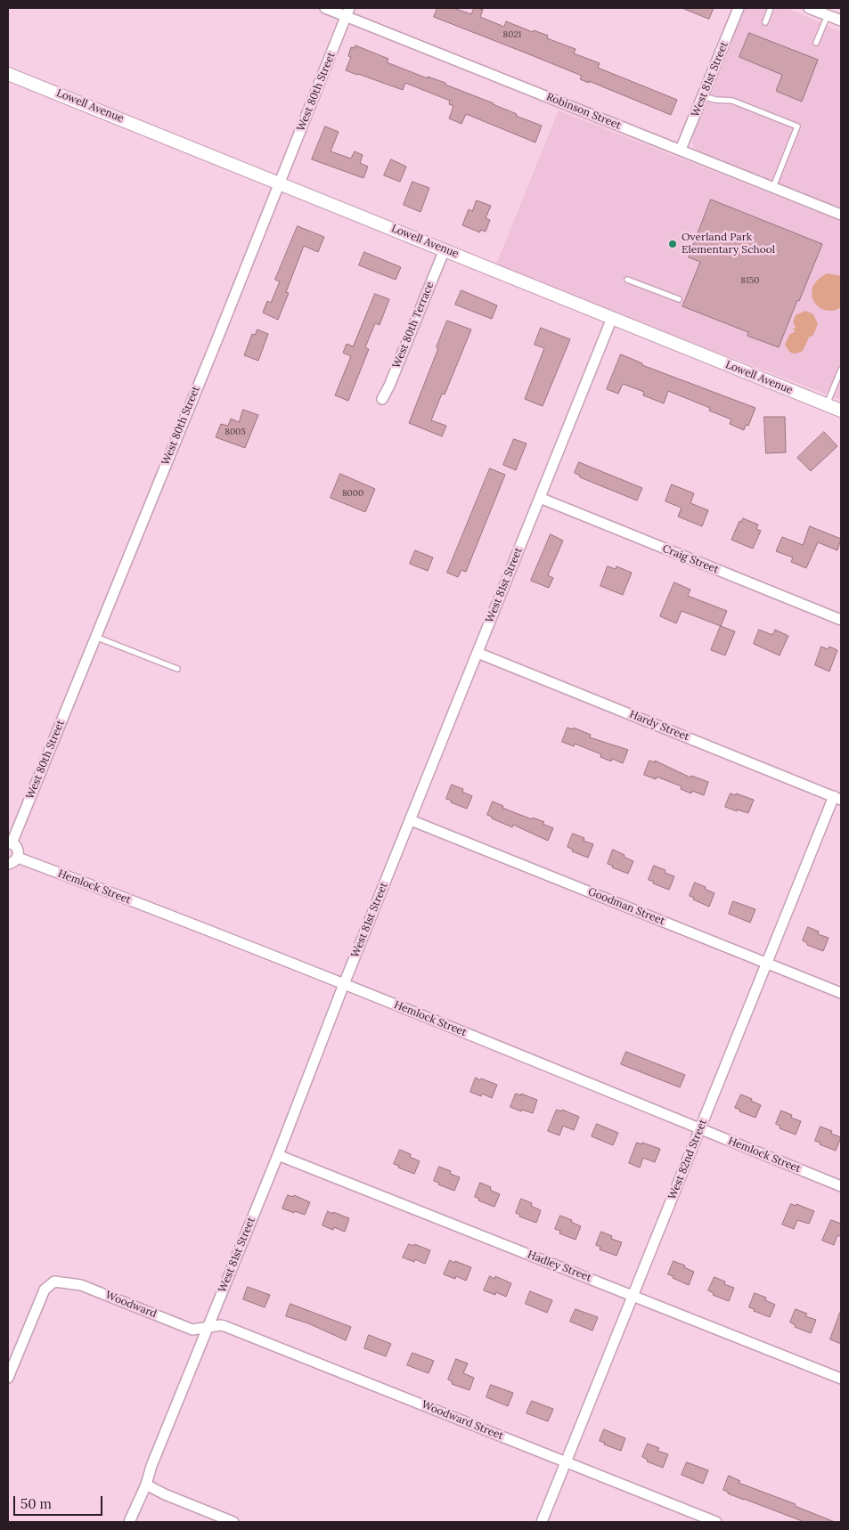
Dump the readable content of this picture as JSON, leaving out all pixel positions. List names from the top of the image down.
{
  "streets": {
    "street": [
      "West 81st Street",
      "West 80th Street",
      "Lowell Avenue",
      "Robinson Street",
      "West 80th Terrace",
      "Craig Street",
      "Hardy Street",
      "Hemlock Street",
      "Goodman Street",
      "West 82nd Street",
      "Hadley Street",
      "Woodward",
      "Woodward Street"
    ]
  },
  "crossings": [
    ["West 81st Street", "Lowell Avenue"],
    ["West 81st Street", "Robinson Street"],
    ["West 81st Street", "Craig Street"],
    ["West 81st Street", "Hardy Street"],
    ["West 81st Street", "Hemlock Street"],
    ["West 81st Street", "Goodman Street"],
    ["West 81st Street", "Hadley Street"],
    ["West 81st Street", "Woodward"],
    ["West 81st Street", "Woodward Street"],
    ["West 80th Street", "Lowell Avenue"],
    ["West 80th Street", "Robinson Street"],
    ["Lowell Avenue", "West 80th Terrace"],
    ["Hardy Street", "West 82nd Street"],
    ["Hemlock Street", "West 82nd Street"],
    ["Goodman Street", "West 82nd Street"],
    ["West 82nd Street", "Hadley Street"],
    ["West 82nd Street", "Woodward Street"],
    ["Woodward", "Woodward Street"]
  ],
  "places": ["Overland Park Elementary School"],
  "house_numbers": [
    "8021",
    "8150",
    "8005",
    "8000"
  ],
  "scale_bar": "50 m"
}
